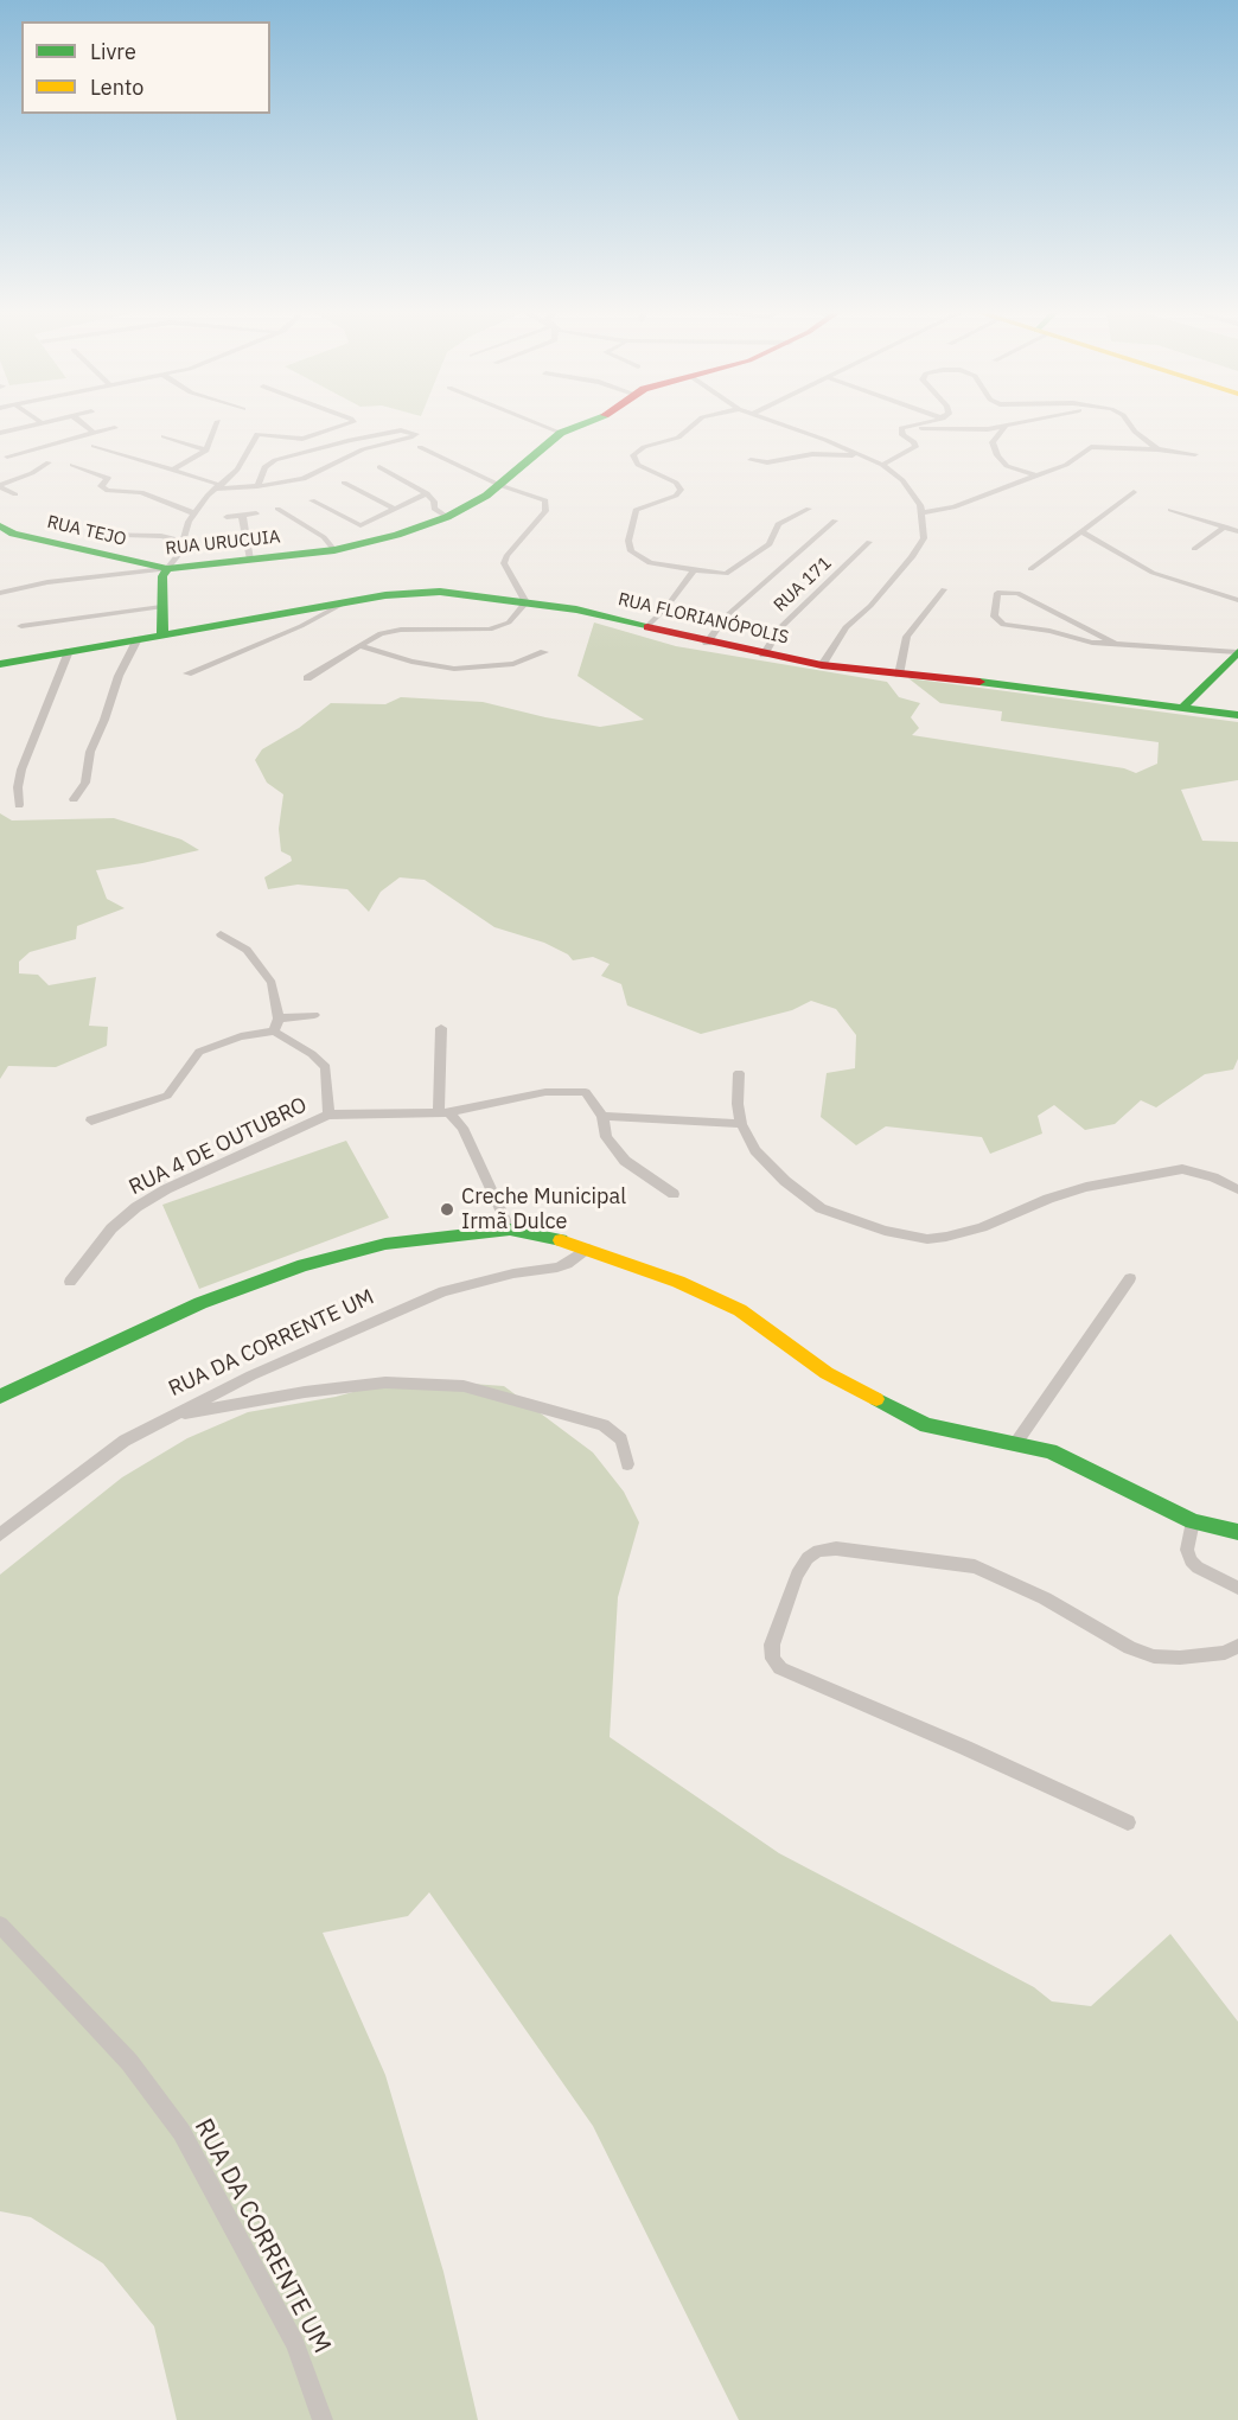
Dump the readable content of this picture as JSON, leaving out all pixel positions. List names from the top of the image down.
{
  "streets": {
    "street": [
      "RUA TEJO",
      "RUA URUCUIA",
      "RUA 171",
      "RUA FLORIANÓPOLIS",
      "RUA 4 DE OUTUBRO",
      "RUA DA CORRENTE UM"
    ]
  },
  "crossings": [
    ["RUA TEJO", "RUA URUCUIA"],
    ["RUA 171", "RUA FLORIANÓPOLIS"]
  ],
  "places": ["Creche Municipal Irmã Dulce"],
  "legend": ["Livre", "Lento"]
}
